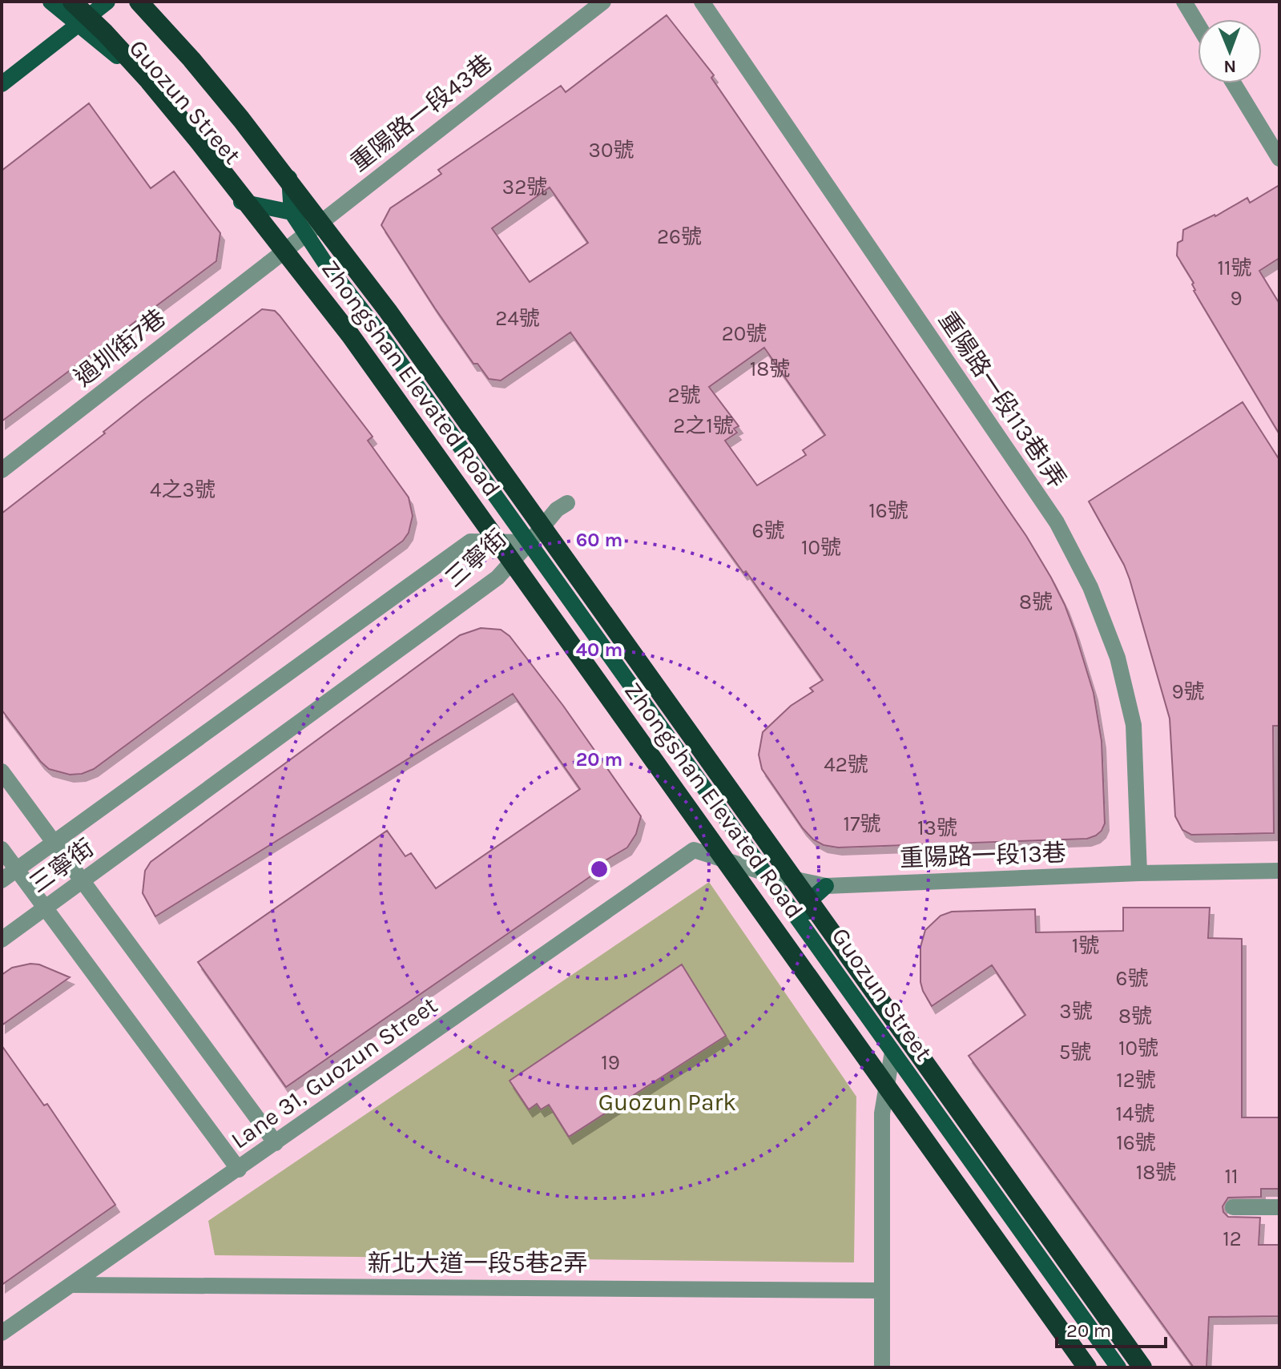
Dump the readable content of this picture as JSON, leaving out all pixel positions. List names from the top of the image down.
{
  "streets": {
    "highway": ["Zhongshan Elevated Road"],
    "main road": ["Guozun Street"],
    "street": [
      "重陽路一段43巷",
      "過圳街7巷",
      "重陽路一段113巷1弄",
      "三寧街",
      "重陽路一段13巷",
      "Lane 31, Guozun Street",
      "新北大道一段5巷2弄"
    ]
  },
  "crossings": [
    ["Guozun Street", "重陽路一段43巷"],
    ["Guozun Street", "三寧街"],
    ["Guozun Street", "重陽路一段13巷"],
    ["重陽路一段43巷", "過圳街7巷"],
    ["重陽路一段113巷1弄", "重陽路一段13巷"],
    ["重陽路一段13巷", "Lane 31, Guozun Street"],
    ["Lane 31, Guozun Street", "新北大道一段5巷2弄"]
  ],
  "parks": ["Guozun Park"],
  "house_numbers": [
    "30號",
    "32號",
    "26號",
    "11號",
    "9",
    "24號",
    "20號",
    "18號",
    "2號",
    "2之1號",
    "4之3號",
    "16號",
    "6號",
    "10號",
    "8號",
    "9號",
    "42號",
    "17號",
    "13號",
    "1號",
    "6號",
    "3號",
    "8號",
    "10號",
    "5號",
    "19",
    "12號",
    "14號",
    "16號",
    "18號",
    "11",
    "12"
  ],
  "scale_bar": "20 m",
  "north": "bottom",
  "rings": ["60 m", "40 m", "20 m"]
}
